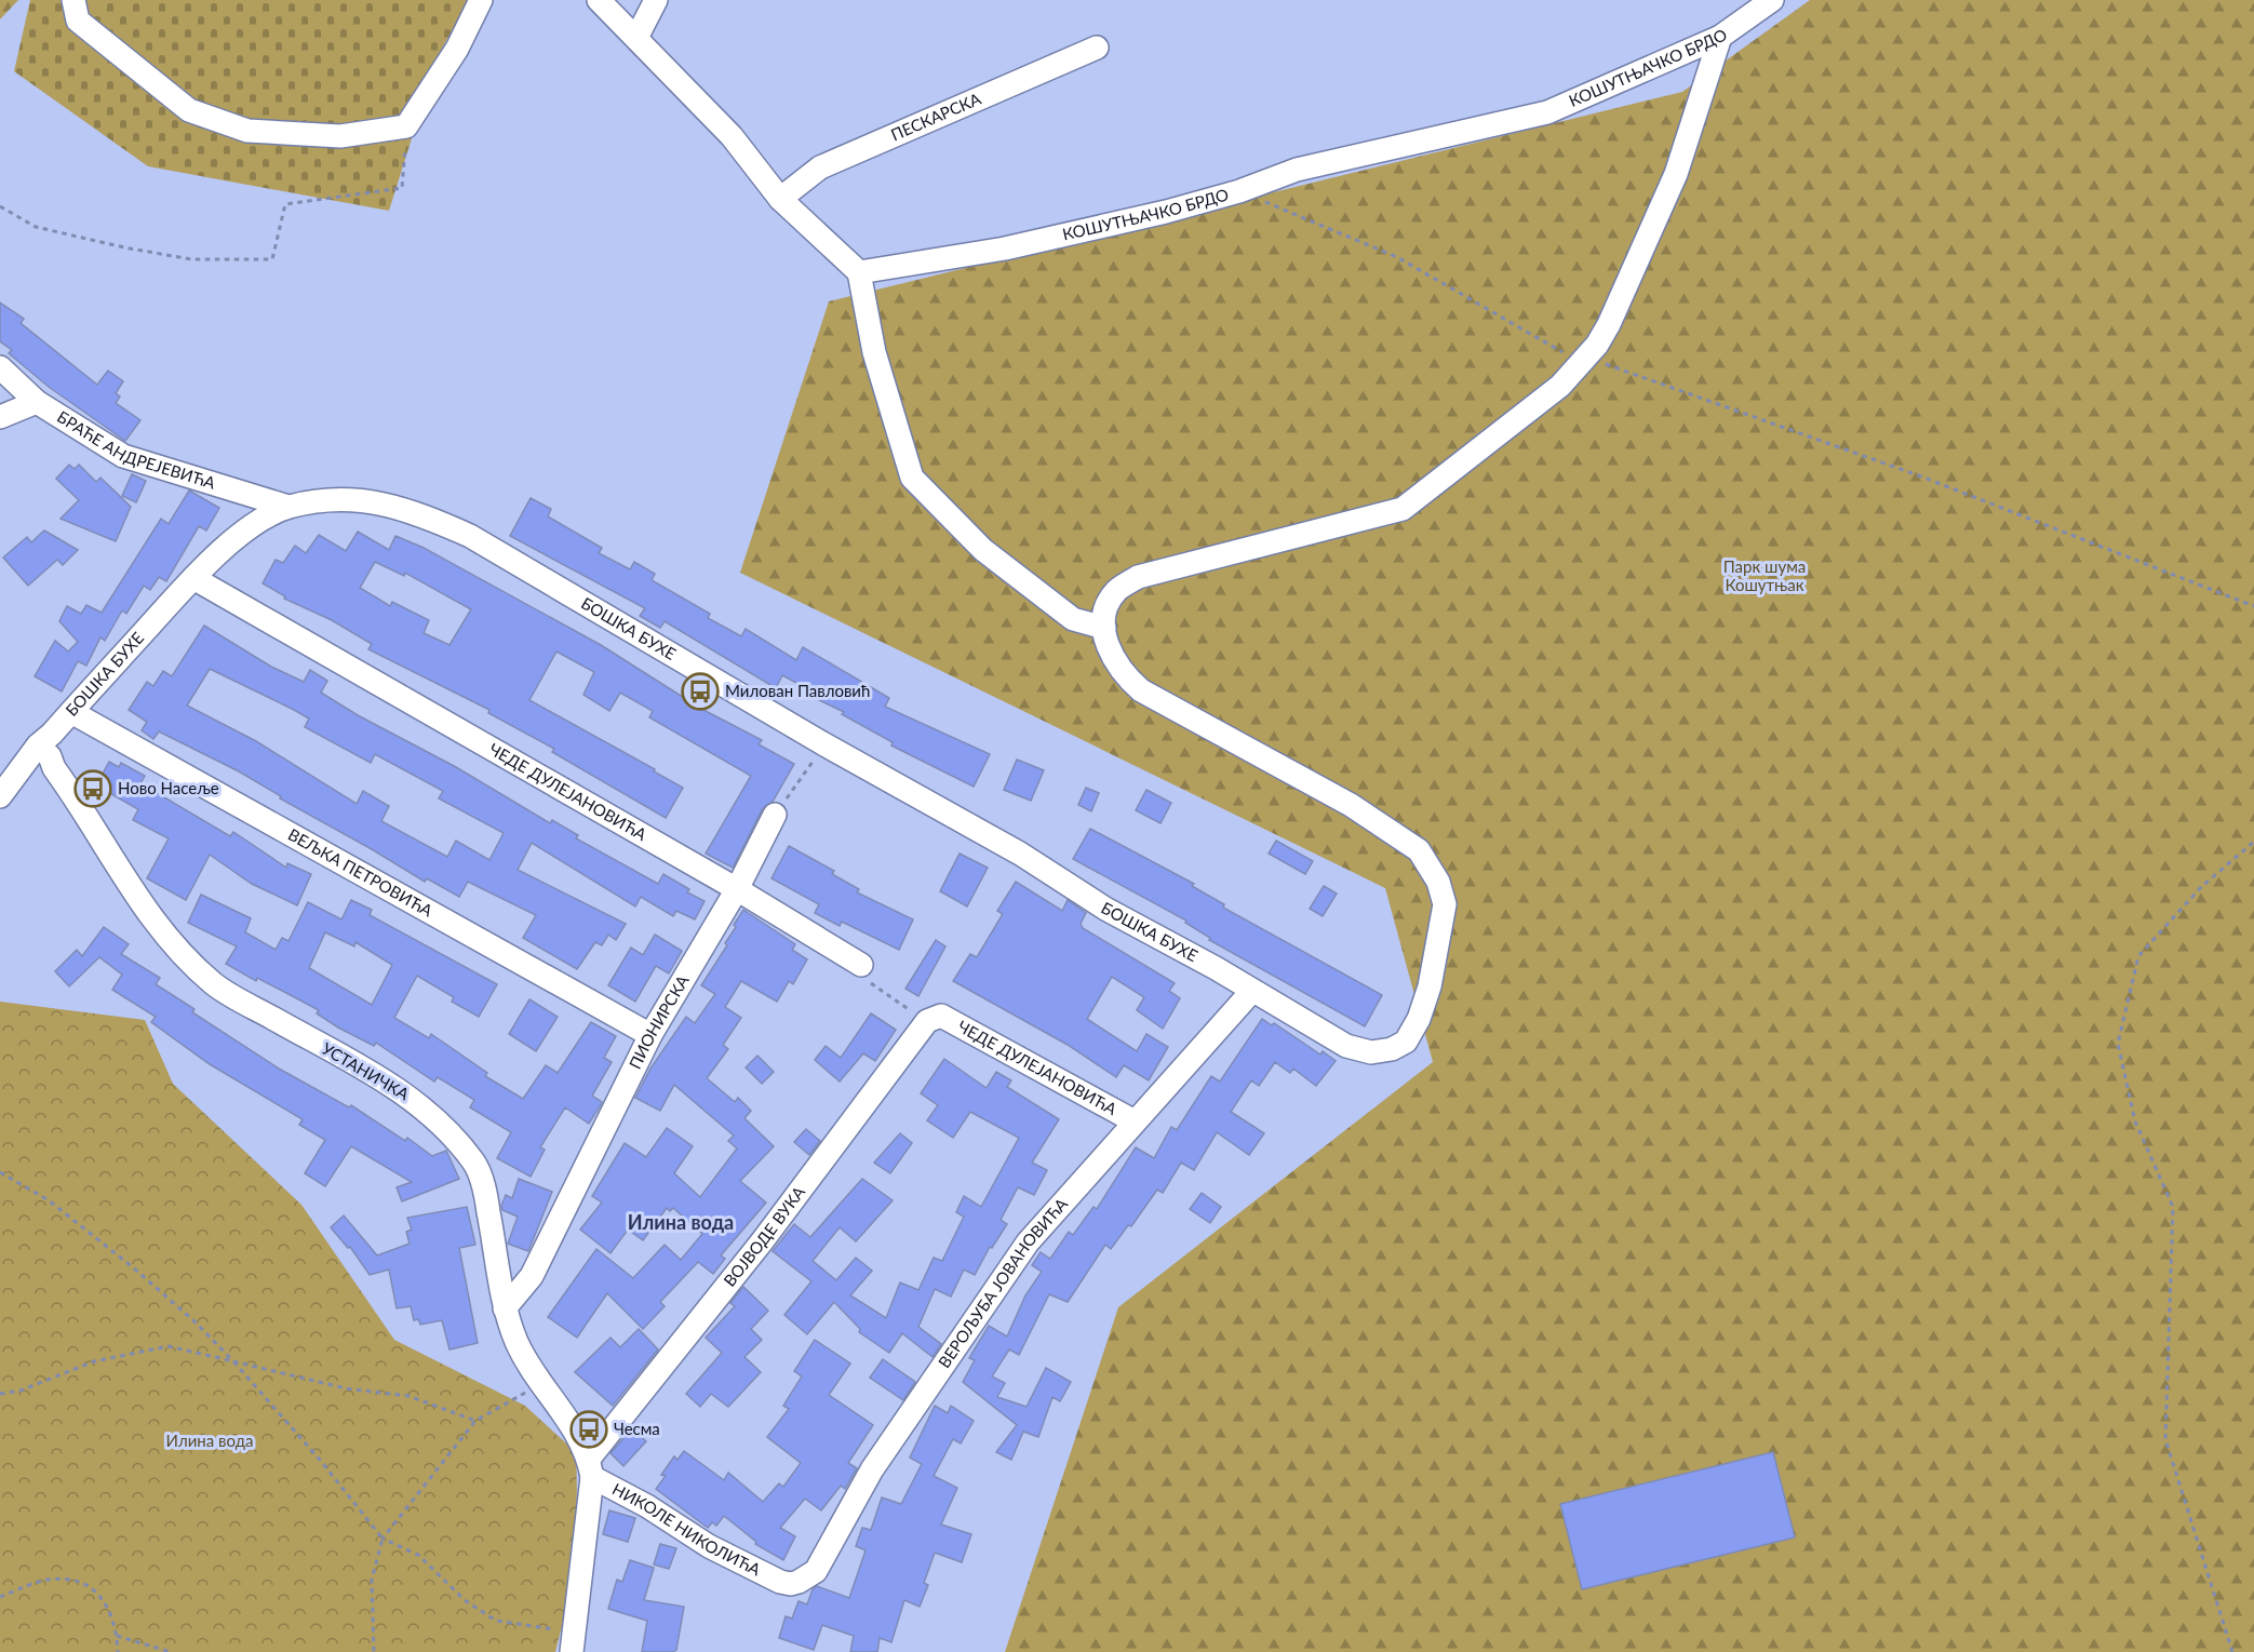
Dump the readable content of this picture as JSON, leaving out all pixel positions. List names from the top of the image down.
{
  "streets": {
    "street": [
      "КОШУТЊАЧКО БРДО",
      "ПЕСКАРСКА",
      "БРАЋЕ АНДРЕЈЕВИЋА",
      "БОШКА БУХЕ",
      "ЧЕДЕ ДУЛЕЈАНОВИЋА",
      "ВЕЉКА ПЕТРОВИЋА",
      "ПИОНИРСКА",
      "УСТАНИЧКА",
      "ВОЈВОДЕ ВУКА",
      "ВЕРОЉУБА ЈОВАНОВИЋА",
      "НИКОЛЕ НИКОЛИЋА"
    ]
  },
  "crossings": [
    ["БРАЋЕ АНДРЕЈЕВИЋА", "БОШКА БУХЕ"],
    ["БОШКА БУХЕ", "ЧЕДЕ ДУЛЕЈАНОВИЋА"],
    ["БОШКА БУХЕ", "ВЕЉКА ПЕТРОВИЋА"],
    ["БОШКА БУХЕ", "УСТАНИЧКА"],
    ["БОШКА БУХЕ", "ВЕРОЉУБА ЈОВАНОВИЋА"],
    ["ЧЕДЕ ДУЛЕЈАНОВИЋА", "ПИОНИРСКА"],
    ["ЧЕДЕ ДУЛЕЈАНОВИЋА", "ВОЈВОДЕ ВУКА"],
    ["ЧЕДЕ ДУЛЕЈАНОВИЋА", "ВЕРОЉУБА ЈОВАНОВИЋА"],
    ["ВЕЉКА ПЕТРОВИЋА", "ПИОНИРСКА"],
    ["ПИОНИРСКА", "УСТАНИЧКА"],
    ["УСТАНИЧКА", "ВОЈВОДЕ ВУКА"],
    ["УСТАНИЧКА", "НИКОЛЕ НИКОЛИЋА"],
    ["ВОЈВОДЕ ВУКА", "НИКОЛЕ НИКОЛИЋА"],
    ["ВЕРОЉУБА ЈОВАНОВИЋА", "НИКОЛЕ НИКОЛИЋА"]
  ],
  "districts": ["Илина вода"],
  "parks": ["Парк шума Кошутњак", "Илина вода"],
  "places": {
    "bus stop": ["Милован Павловић", "Ново Насеље", "Чесма"]
  }
}
